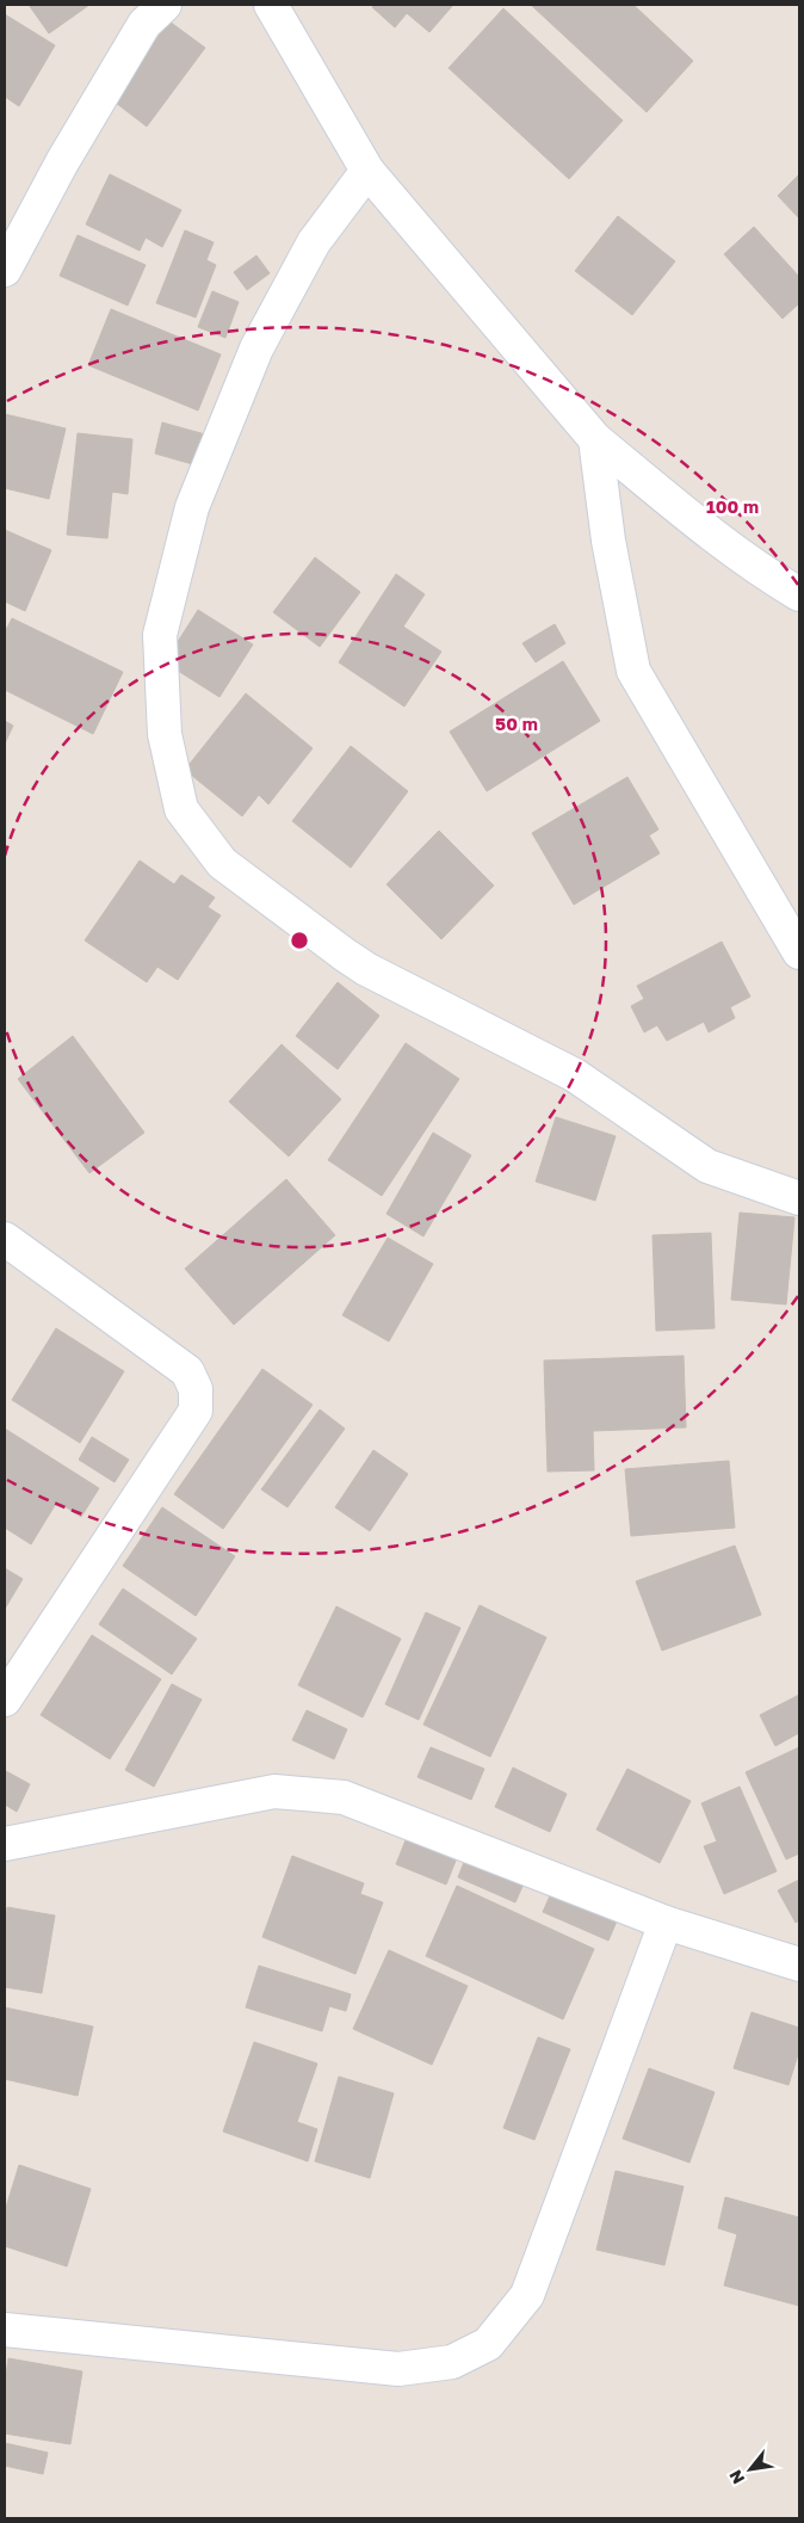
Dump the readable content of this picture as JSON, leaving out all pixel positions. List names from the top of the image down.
{
  "north": "bottom left",
  "rings": ["100 m", "50 m"]
}
